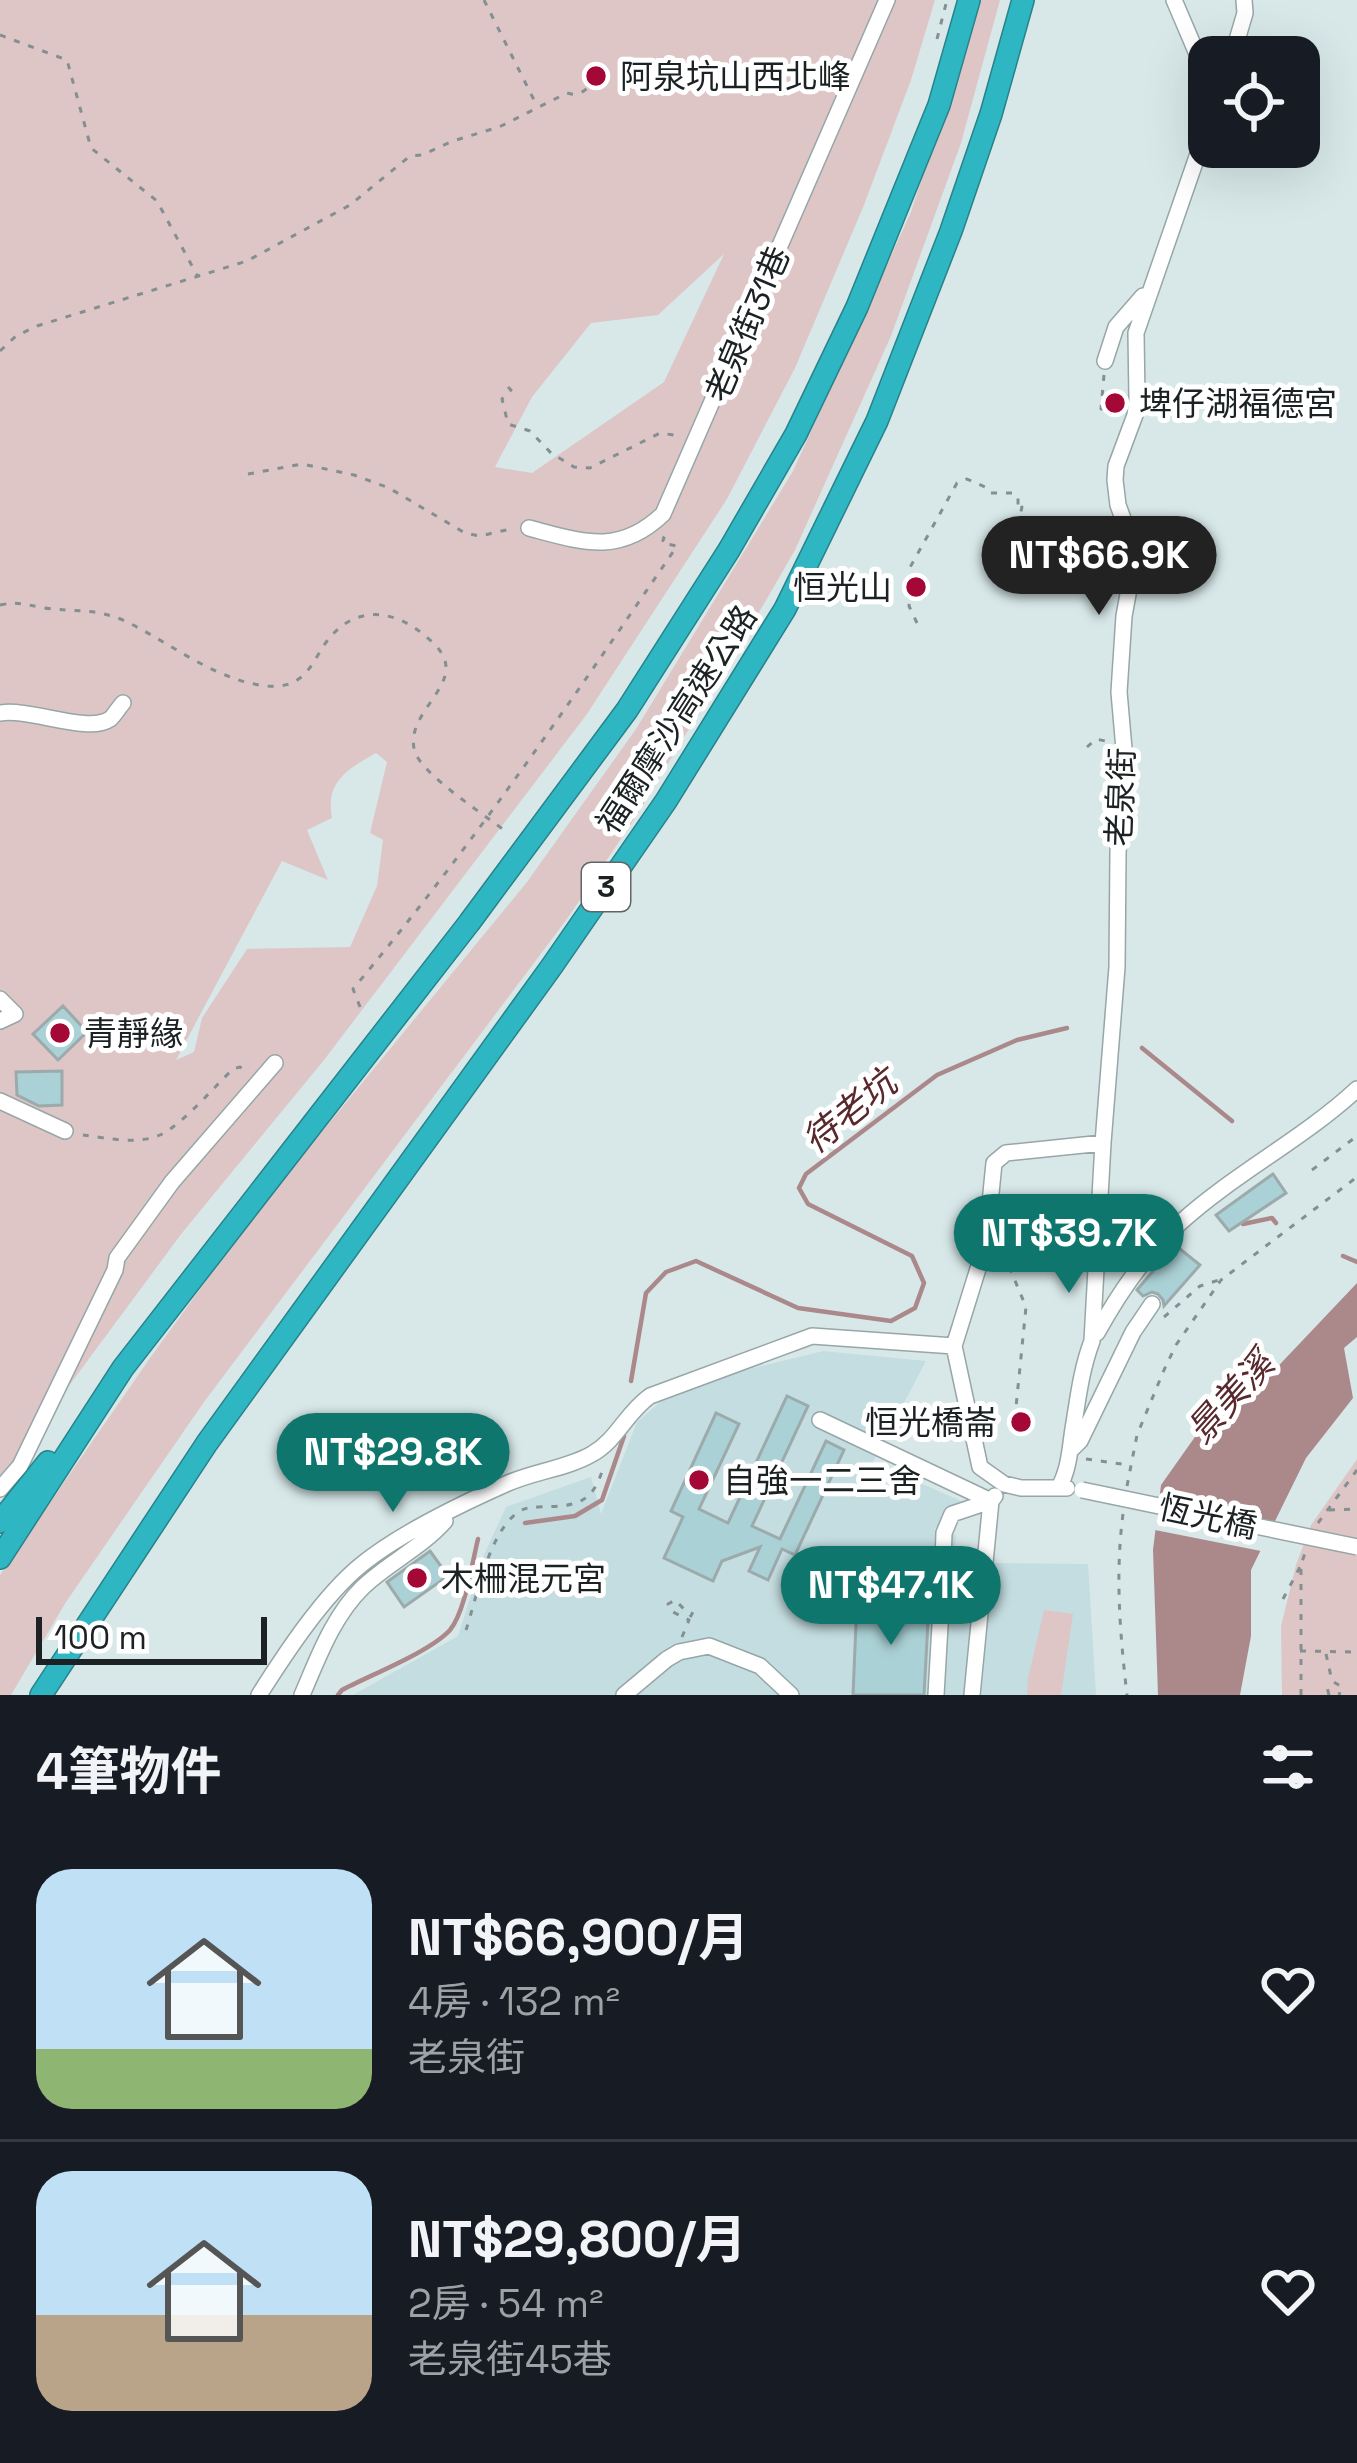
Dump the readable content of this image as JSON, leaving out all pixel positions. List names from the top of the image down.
{
  "streets": {
    "highway": ["福爾摩沙高速公路", "3"],
    "street": ["老泉街31巷", "老泉街", "恆光橋"]
  },
  "crossings": [
    ["老泉街", "恆光橋"]
  ],
  "water": ["待老坑", "景美溪"],
  "places": [
    "阿泉坑山西北峰",
    "埤仔湖福德宮",
    "恒光山",
    "青靜緣",
    "恒光橋崙",
    "自強一二三舍",
    "木柵混元宮"
  ],
  "scale_bar": "100 m",
  "page": {
    "price": [
      "NT$66.9K",
      "NT$39.7K",
      "NT$29.8K",
      "NT$47.1K"
    ],
    "scale": "100 m",
    "heading": "4筆物件",
    "list": [
      {
        "name": "NT$66,900/月",
        "note": "4房 · 132 m² · 老泉街"
      },
      {
        "name": "NT$29,800/月",
        "note": "2房 · 54 m² · 老泉街45巷"
      }
    ]
  }
}
